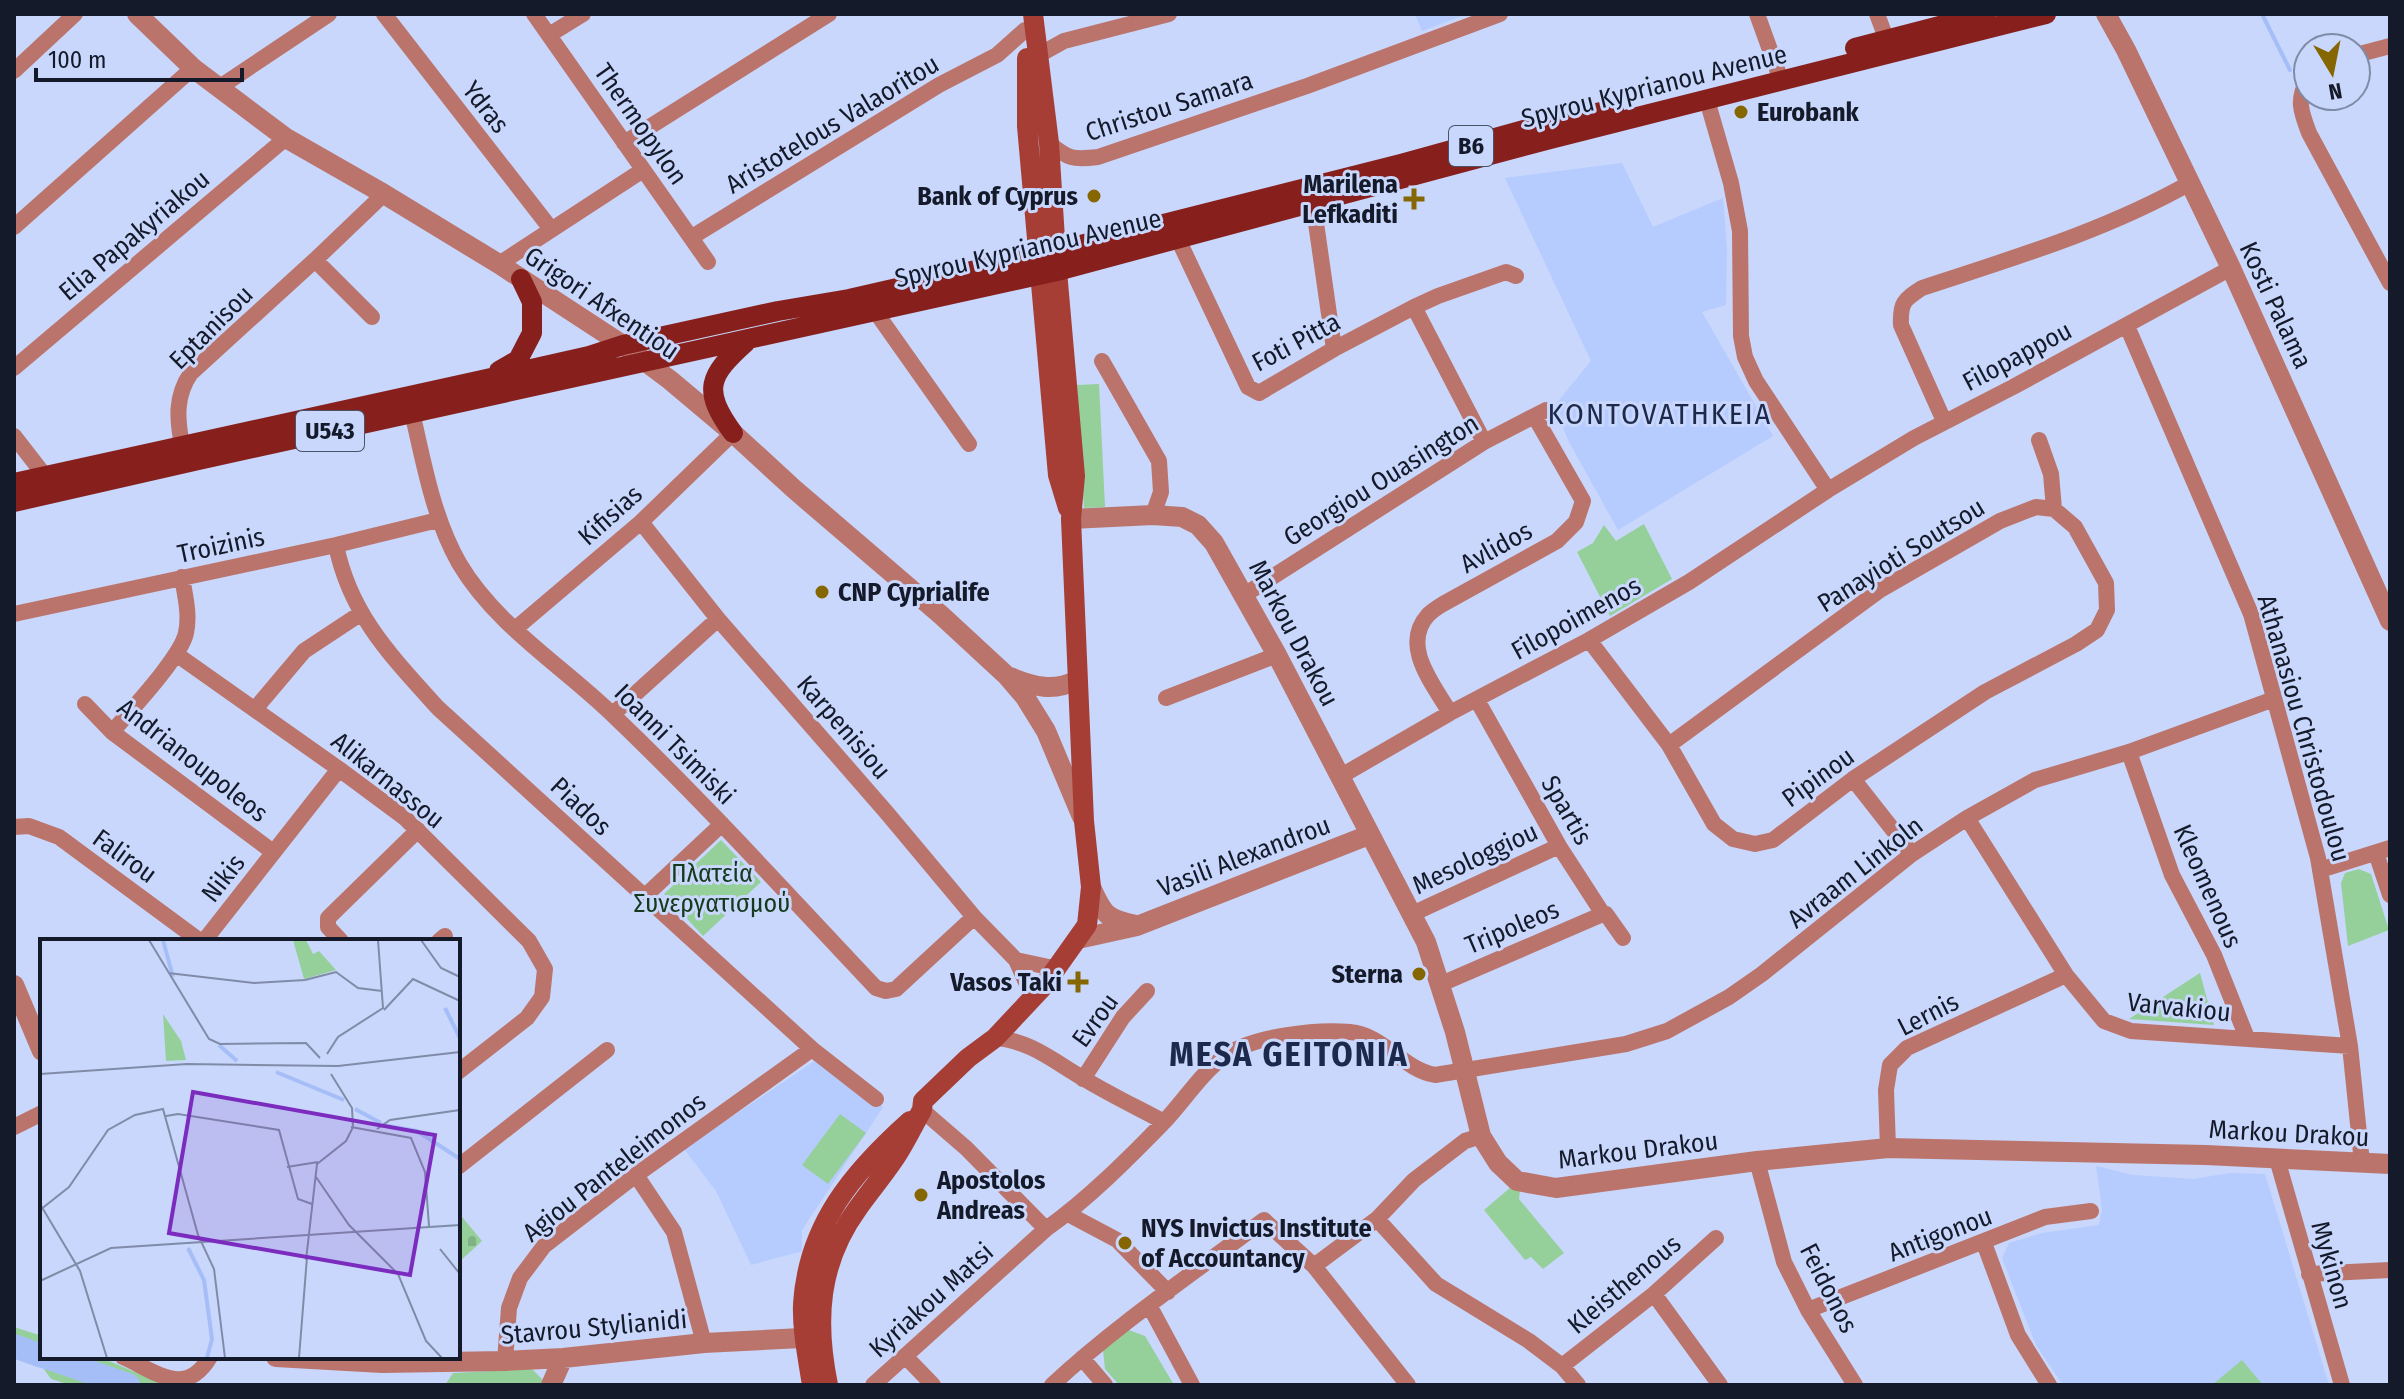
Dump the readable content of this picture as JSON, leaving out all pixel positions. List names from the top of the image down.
{
  "streets": {
    "main road": ["Spyrou Kyprianou Avenue", "B6", "U543"],
    "street": [
      "Christou Samara",
      "Ydras",
      "Thermopylon",
      "Aristotelous Valaoritou",
      "Elia Papakyriakou",
      "Grigori Afxentiou",
      "Kosti Palama",
      "Eptanisou",
      "Foti Pitta",
      "Filopappou",
      "Georgiou Ouasington",
      "Kifisias",
      "Troizinis",
      "Avlidos",
      "Panayioti Soutsou",
      "Filopoimenos",
      "Markou Drakou",
      "Karpenisiou",
      "Athanasiou Christodoulou",
      "Ioanni Tsimiski",
      "Andrianoupoleos",
      "Pipinou",
      "Alikarnassou",
      "Piados",
      "Spartis",
      "Falirou",
      "Vasili Alexandrou",
      "Mesologgiou",
      "Avraam Linkoln",
      "Nikis",
      "Kleomenous",
      "Tripoleos",
      "Varvakiou",
      "Lernis",
      "Evrou",
      "Agiou Panteleimonos",
      "Antigonou",
      "Mykinon",
      "Kleisthenous",
      "Feidonos",
      "Kyriakou Matsi",
      "Stavrou Stylianidi"
    ]
  },
  "crossings": [
    ["Spyrou Kyprianou Avenue", "Grigori Afxentiou"],
    ["Spyrou Kyprianou Avenue", "Eptanisou"],
    ["Spyrou Kyprianou Avenue", "Foti Pitta"],
    ["Spyrou Kyprianou Avenue", "Ioanni Tsimiski"],
    ["Thermopylon", "Aristotelous Valaoritou"],
    ["Elia Papakyriakou", "Grigori Afxentiou"],
    ["Grigori Afxentiou", "Eptanisou"],
    ["Grigori Afxentiou", "Kifisias"],
    ["Kosti Palama", "Filopappou"],
    ["Filopappou", "Filopoimenos"],
    ["Filopappou", "Athanasiou Christodoulou"],
    ["Georgiou Ouasington", "Avlidos"],
    ["Georgiou Ouasington", "Markou Drakou"],
    ["Kifisias", "Karpenisiou"],
    ["Kifisias", "Ioanni Tsimiski"],
    ["Troizinis", "Ioanni Tsimiski"],
    ["Troizinis", "Piados"],
    ["Avlidos", "Filopoimenos"],
    ["Panayioti Soutsou", "Pipinou"],
    ["Filopoimenos", "Markou Drakou"],
    ["Filopoimenos", "Pipinou"],
    ["Filopoimenos", "Spartis"],
    ["Markou Drakou", "Athanasiou Christodoulou"],
    ["Markou Drakou", "Vasili Alexandrou"],
    ["Markou Drakou", "Mesologgiou"],
    ["Markou Drakou", "Avraam Linkoln"],
    ["Markou Drakou", "Tripoleos"],
    ["Markou Drakou", "Lernis"],
    ["Markou Drakou", "Mykinon"],
    ["Markou Drakou", "Feidonos"],
    ["Karpenisiou", "Ioanni Tsimiski"],
    ["Athanasiou Christodoulou", "Avraam Linkoln"],
    ["Athanasiou Christodoulou", "Varvakiou"],
    ["Andrianoupoleos", "Nikis"],
    ["Alikarnassou", "Nikis"],
    ["Piados", "Agiou Panteleimonos"],
    ["Spartis", "Mesologgiou"],
    ["Spartis", "Tripoleos"],
    ["Avraam Linkoln", "Kleomenous"],
    ["Avraam Linkoln", "Varvakiou"],
    ["Avraam Linkoln", "Kyriakou Matsi"],
    ["Kleomenous", "Varvakiou"],
    ["Varvakiou", "Lernis"],
    ["Agiou Panteleimonos", "Stavrou Stylianidi"],
    ["Antigonou", "Feidonos"]
  ],
  "districts": ["KONTOVATHKEIA", "MESA GEITONIA"],
  "parks": ["Πλατεία Συνεργατισμού"],
  "places": {
    "other": [
      "Eurobank",
      "Bank of Cyprus",
      "CNP Cyprialife",
      "Sterna",
      "Apostolos Andreas",
      "NYS Invictus Institute of Accountancy"
    ],
    "health": ["Marilena Lefkaditi", "Vasos Taki"]
  },
  "scale_bar": "100 m",
  "north": "bottom"
}
